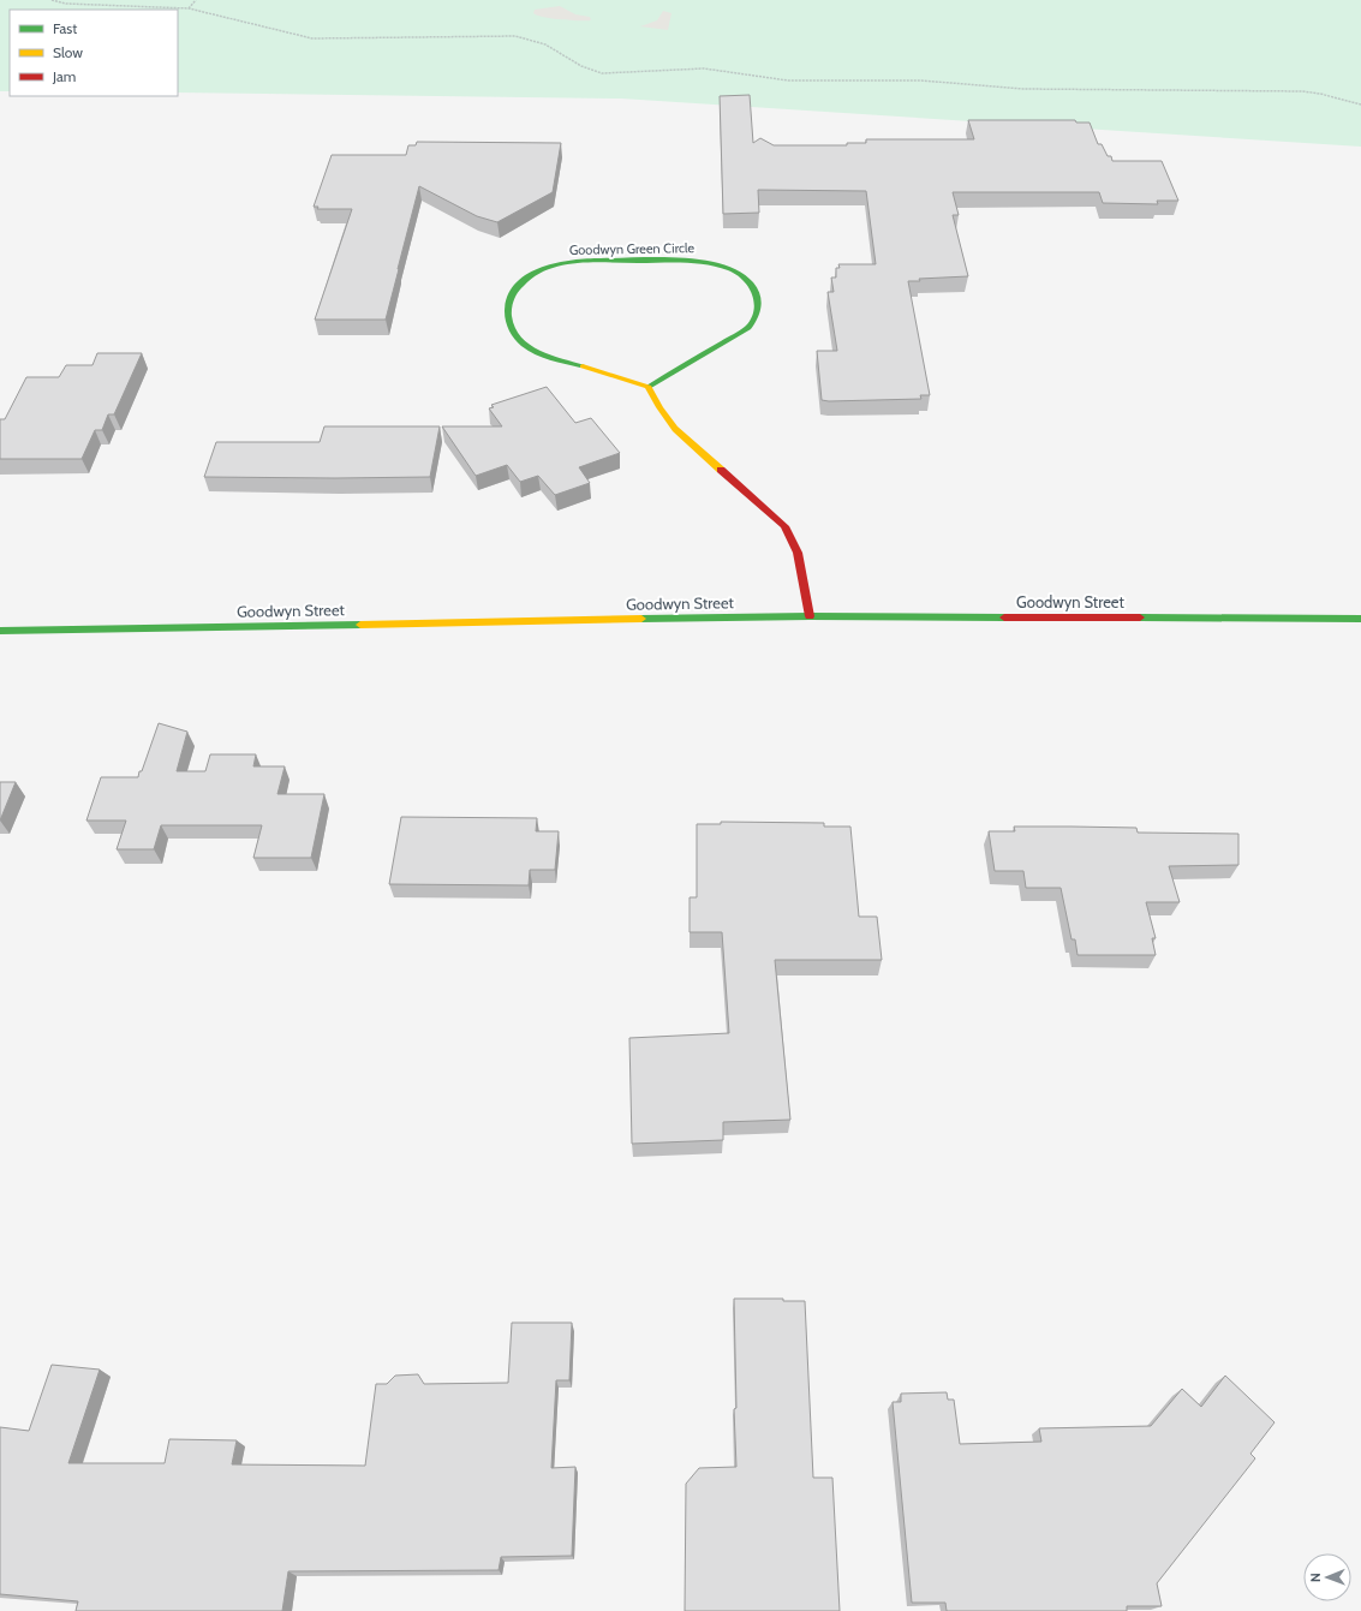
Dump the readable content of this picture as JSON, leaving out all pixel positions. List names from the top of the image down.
{
  "streets": {
    "street": ["Goodwyn Green Circle", "Goodwyn Street"]
  },
  "legend": ["Fast", "Slow", "Jam"],
  "north": "left"
}
